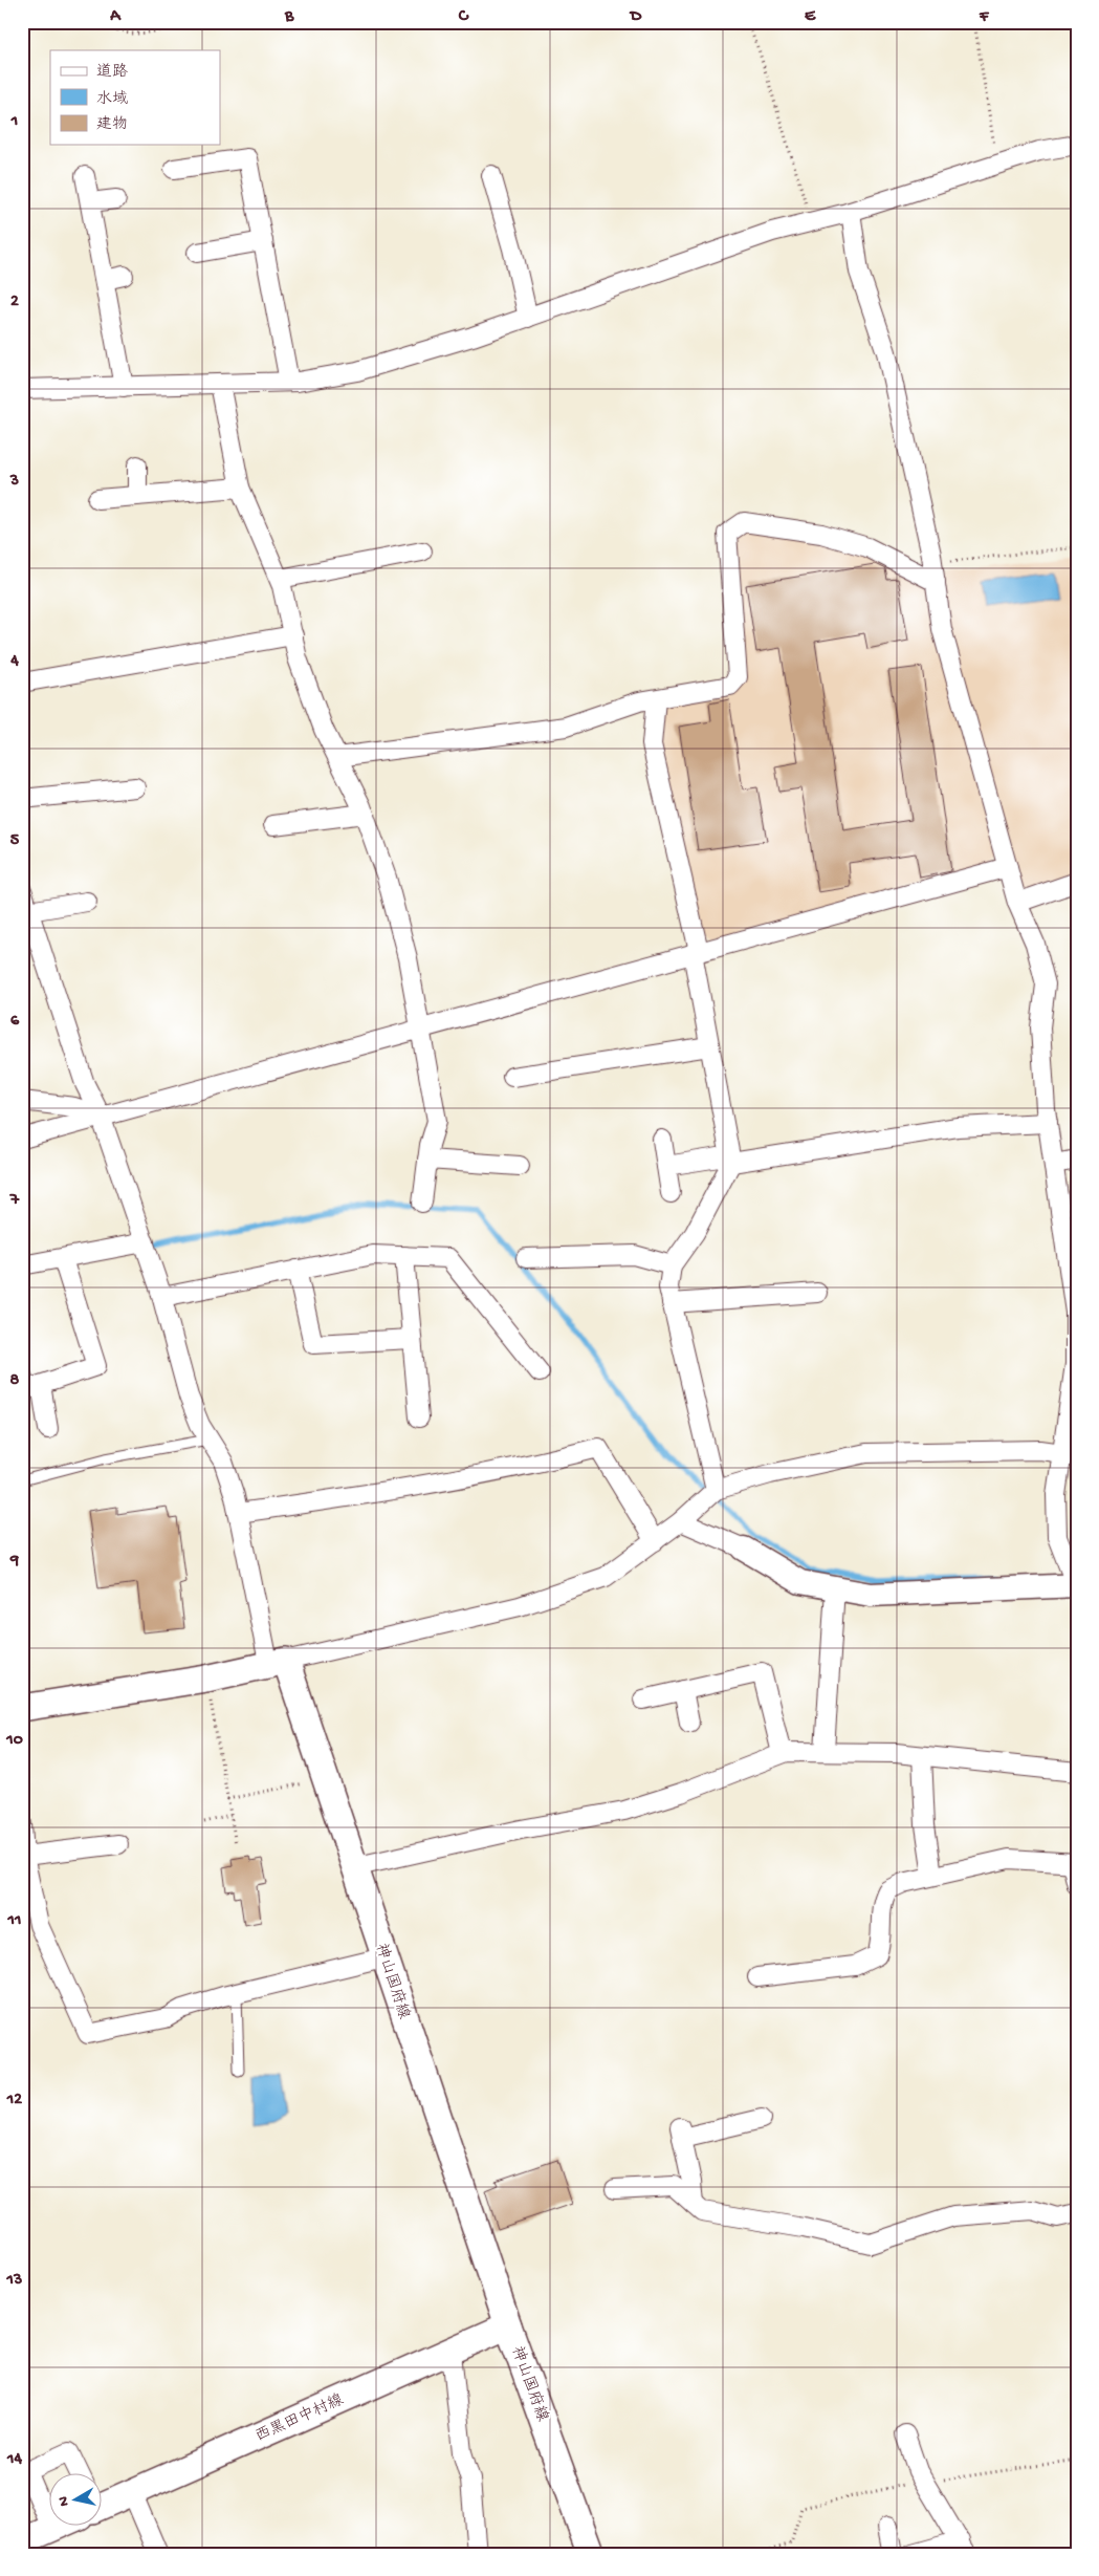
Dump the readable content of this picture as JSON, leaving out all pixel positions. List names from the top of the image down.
{
  "streets": {
    "main road": ["神山国府線", "西黒田中村線"]
  },
  "crossings": [
    ["神山国府線", "西黒田中村線"]
  ],
  "legend": ["道路", "水域", "建物"],
  "north": "left",
  "grid": {
    "columns": [
      "A",
      "B",
      "C",
      "D",
      "E",
      "F"
    ],
    "rows": [
      "1",
      "2",
      "3",
      "4",
      "5",
      "6",
      "7",
      "8",
      "9",
      "10",
      "11",
      "12",
      "13",
      "14"
    ]
  }
}
